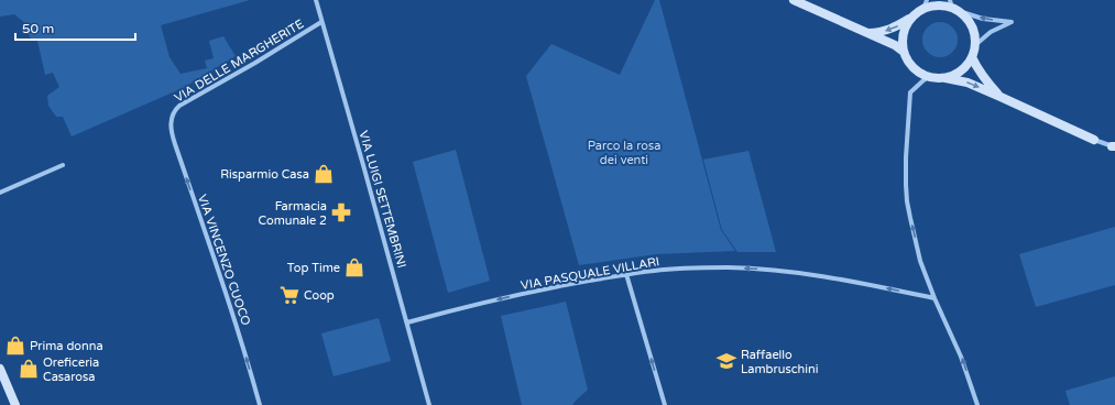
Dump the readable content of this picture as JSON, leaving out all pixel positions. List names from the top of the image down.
{
  "streets": {
    "street": [
      "VIA DELLE MARGHERITE",
      "VIA LUIGI SETTEMBRINI",
      "VIA VINCENZO CUOCO",
      "VIA PASQUALE VILLARI"
    ]
  },
  "crossings": [
    ["VIA DELLE MARGHERITE", "VIA LUIGI SETTEMBRINI"],
    ["VIA DELLE MARGHERITE", "VIA VINCENZO CUOCO"],
    ["VIA LUIGI SETTEMBRINI", "VIA PASQUALE VILLARI"]
  ],
  "one_way": ["VIA VINCENZO CUOCO", "VIA PASQUALE VILLARI"],
  "parks": ["Parco la rosa dei venti"],
  "places": {
    "shop": [
      "Risparmio Casa",
      "Top Time",
      "Prima donna",
      "Oreficeria Casarosa"
    ],
    "pharmacy": ["Farmacia Comunale 2"],
    "supermarket": ["Coop"],
    "school or university": ["Raffaello Lambruschini"]
  },
  "scale_bar": "50 m"
}
